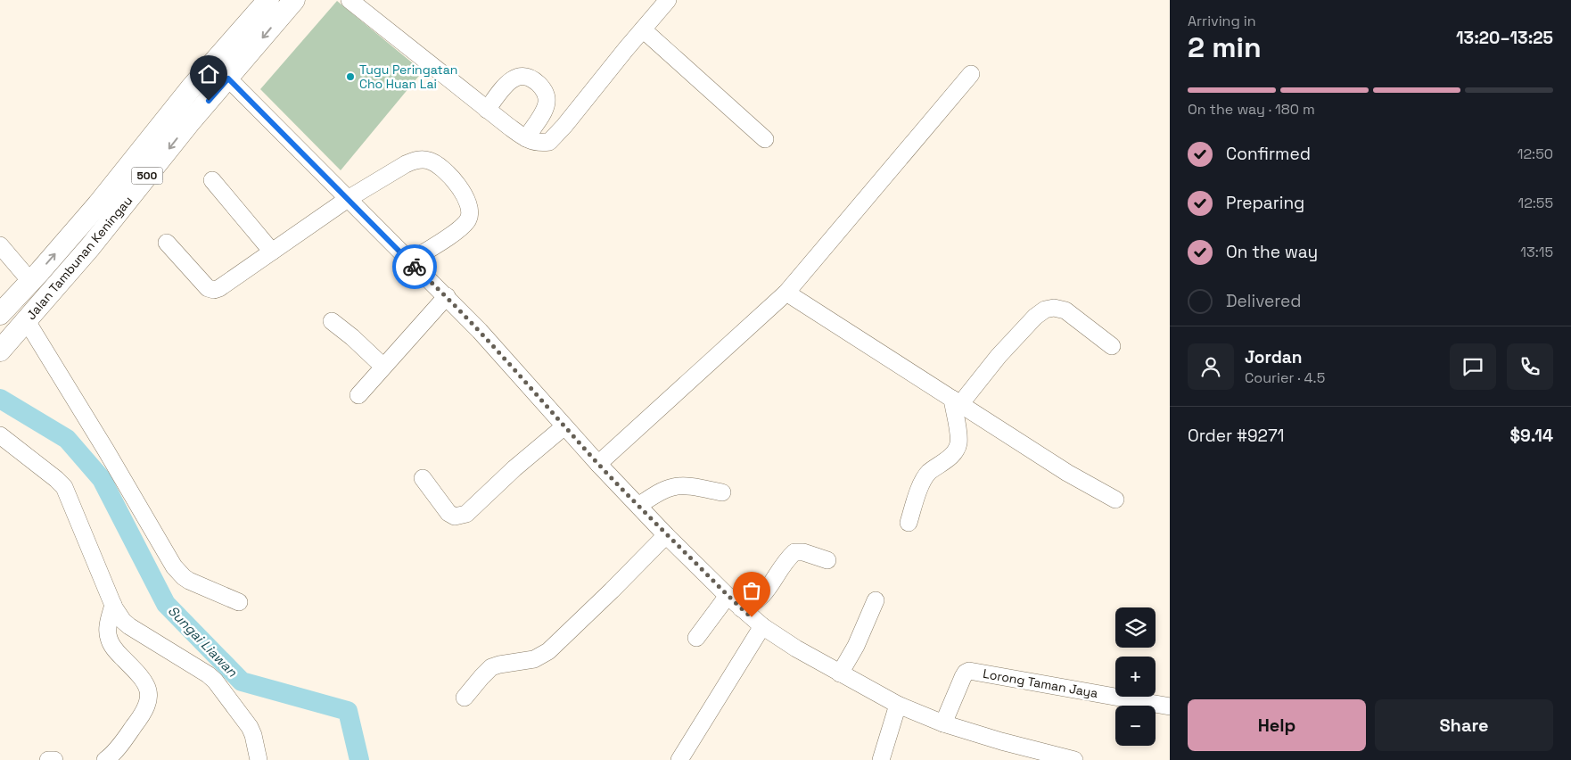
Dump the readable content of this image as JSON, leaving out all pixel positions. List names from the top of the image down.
{
  "streets": {
    "main road": ["500", "Jalan Tambunan Keningau"],
    "street": ["Lorong Taman Jaya"]
  },
  "water": ["Sungai Liawan"],
  "places": ["Tugu Peringatan Cho Huan Lai"],
  "page": {
    "heading": ["2 min", "Arriving in", "13:20–13:25"],
    "panel": [
      "Jordan",
      "Courier · 4.5",
      "Order #9271",
      "$9.14"
    ],
    "bar": "On the way · 180 m",
    "list": [
      ["Confirmed", "12:50"],
      ["Preparing", "12:55"],
      ["On the way", "13:15"],
      "Delivered"
    ],
    "map_buttons": ["+", "−"],
    "buttons": ["Help", "Share"]
  }
}
